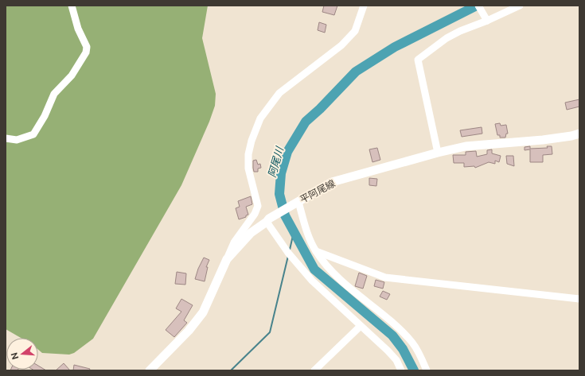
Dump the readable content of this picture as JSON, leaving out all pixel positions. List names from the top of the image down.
{
  "streets": {
    "main road": ["平阿尾線"]
  },
  "water": ["阿尾川"],
  "north": "left"
}
